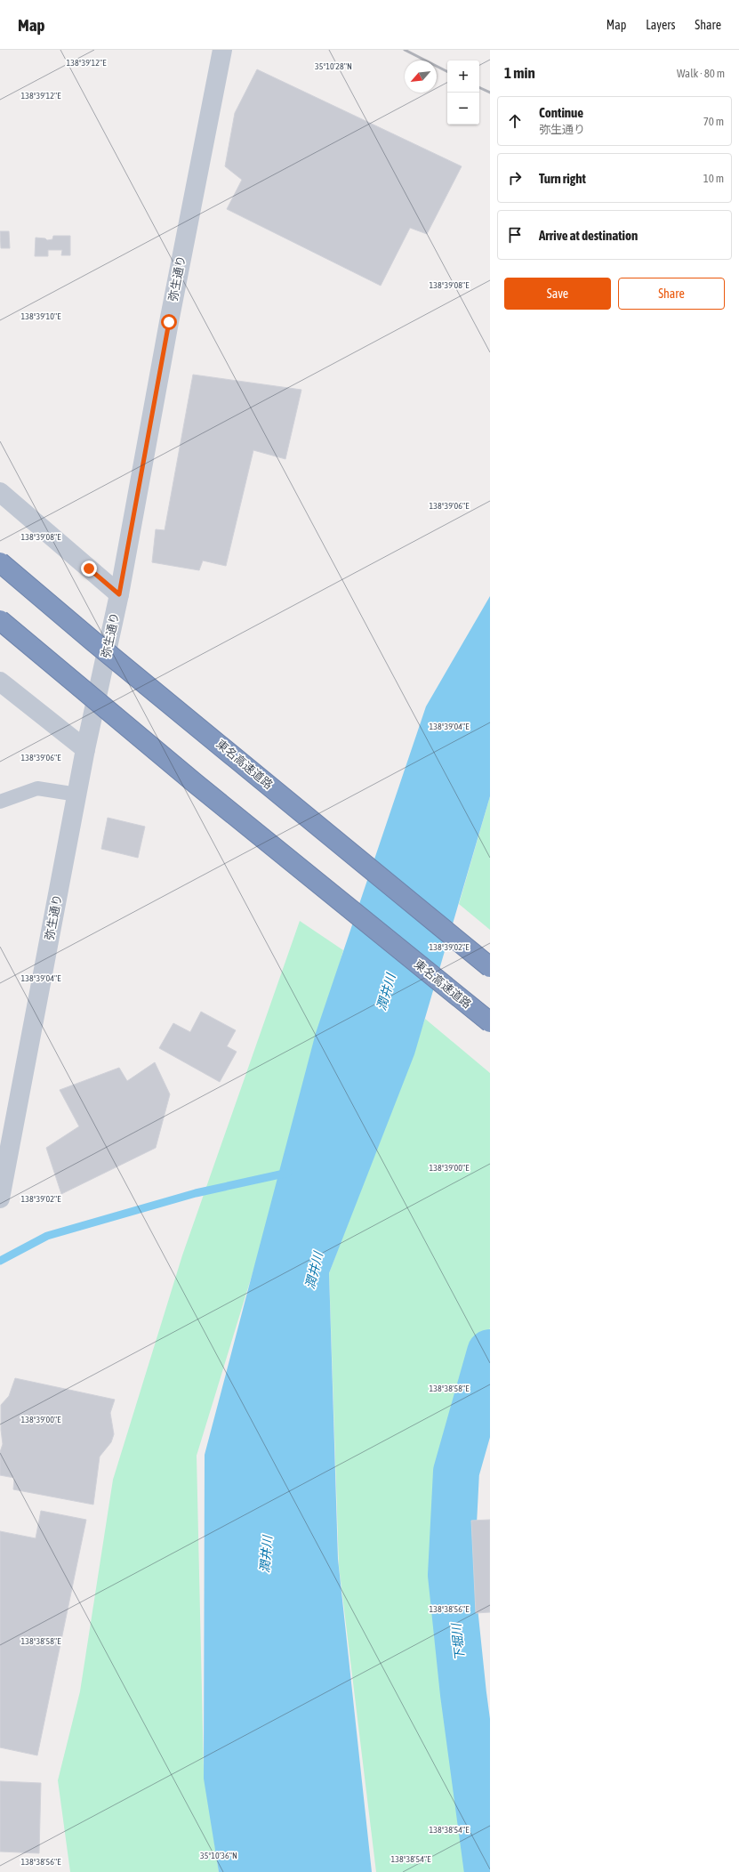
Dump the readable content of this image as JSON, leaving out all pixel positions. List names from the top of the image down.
{
  "streets": {
    "highway": ["東名高速道路"],
    "street": ["弥生通り"]
  },
  "water": ["潤井川", "下堀川"],
  "north": "bottom left",
  "page": {
    "header": "Map",
    "nav": ["Map", "Layers", "Share"],
    "heading": ["1 min", "Walk · 80 m"],
    "map_buttons": ["+", "−"],
    "list": [
      ["Continue", "弥生通り", "70 m"],
      ["Turn right", "10 m"],
      "Arrive at destination"
    ],
    "buttons": ["Save", "Share"]
  },
  "coordinates": [
    "138°39'12\"E",
    "35°10'28\"N",
    "138°39'08\"E",
    "138°39'10\"E",
    "138°39'06\"E",
    "138°39'04\"E",
    "138°39'02\"E",
    "138°39'00\"E",
    "138°38'58\"E",
    "138°38'56\"E",
    "138°38'54\"E",
    "35°10'36\"N"
  ]
}
